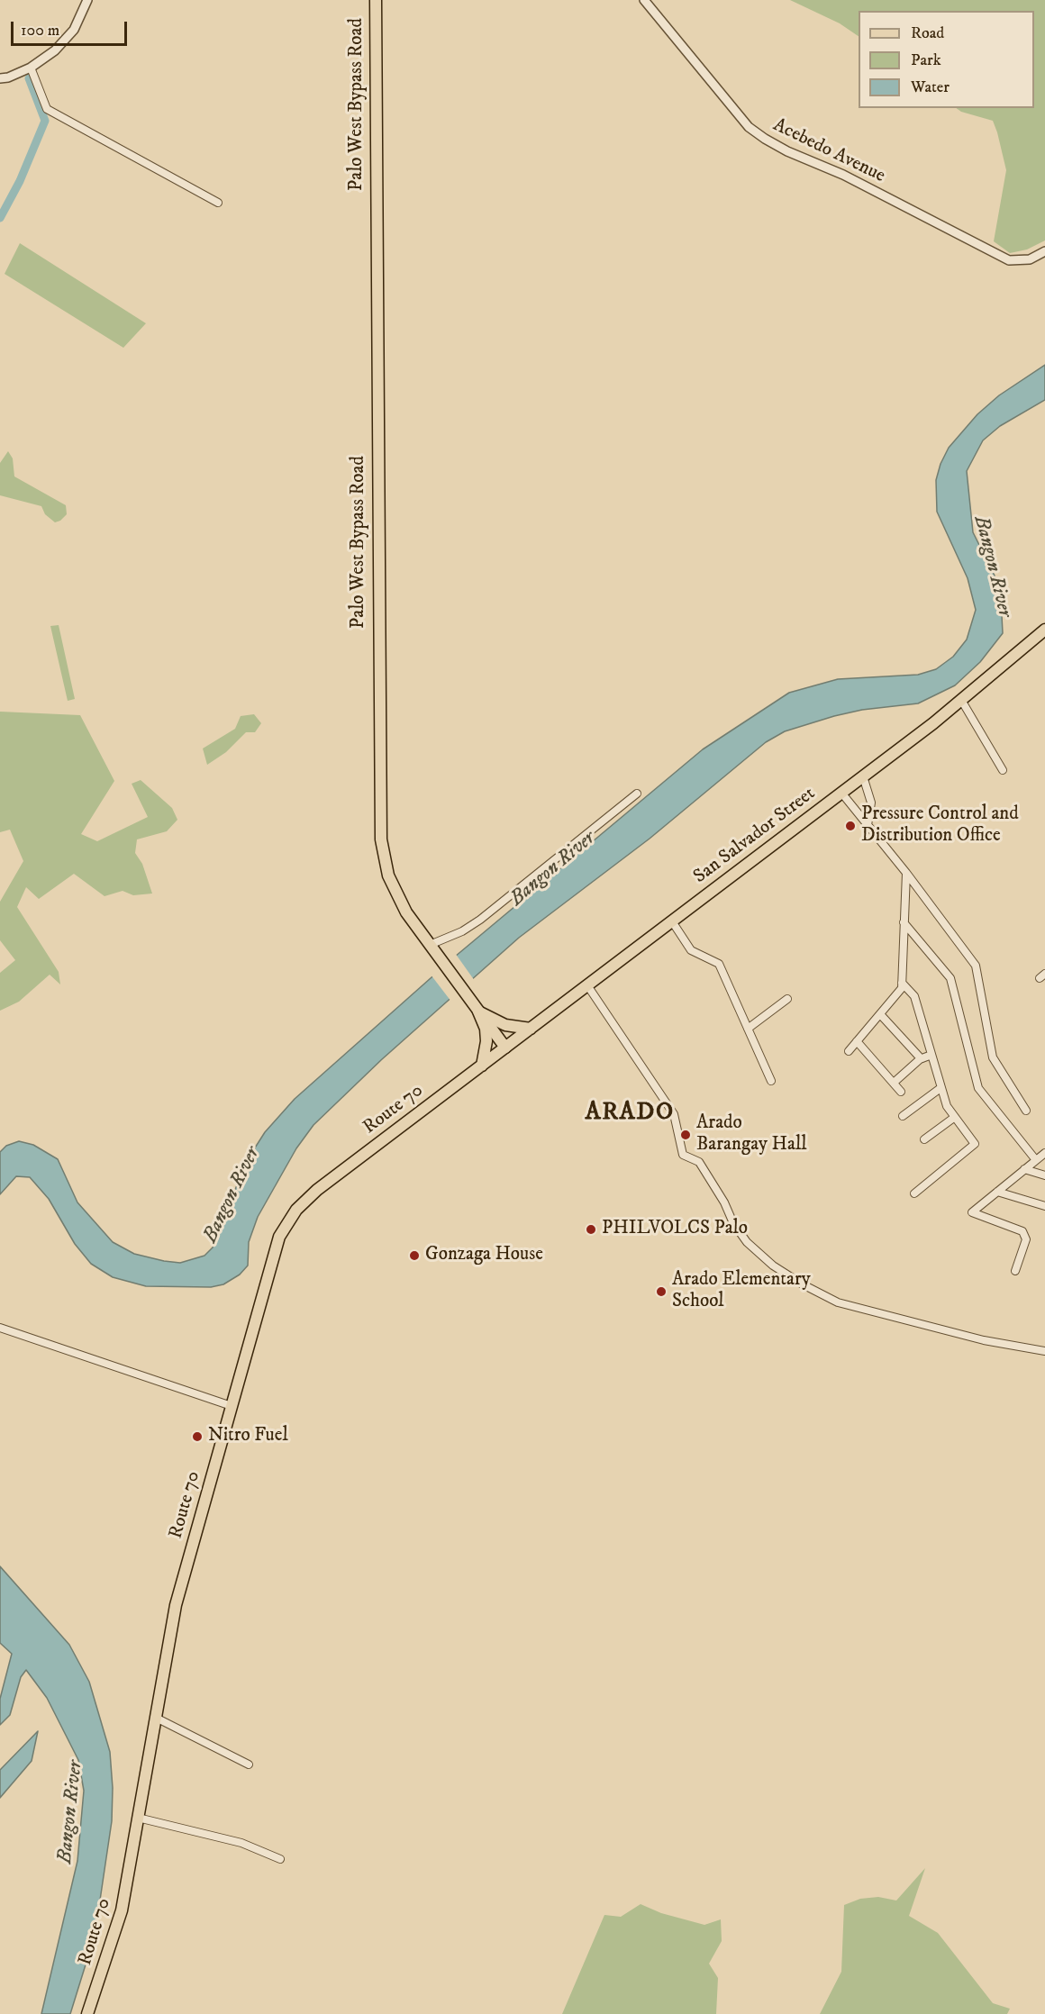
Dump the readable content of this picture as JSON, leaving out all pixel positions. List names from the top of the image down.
{
  "streets": {
    "main road": ["Palo West Bypass Road", "San Salvador Street", "Route 70"],
    "street": ["Acebedo Avenue"]
  },
  "crossings": [
    ["Palo West Bypass Road", "San Salvador Street"],
    ["San Salvador Street", "Route 70"]
  ],
  "districts": ["ARADO"],
  "water": ["Bangon River"],
  "places": [
    "Pressure Control and Distribution Office",
    "Arado Barangay Hall",
    "PHILVOLCS Palo",
    "Gonzaga House",
    "Arado Elementary School",
    "Nitro Fuel"
  ],
  "legend": ["Road", "Park", "Water"],
  "scale_bar": "100 m"
}
